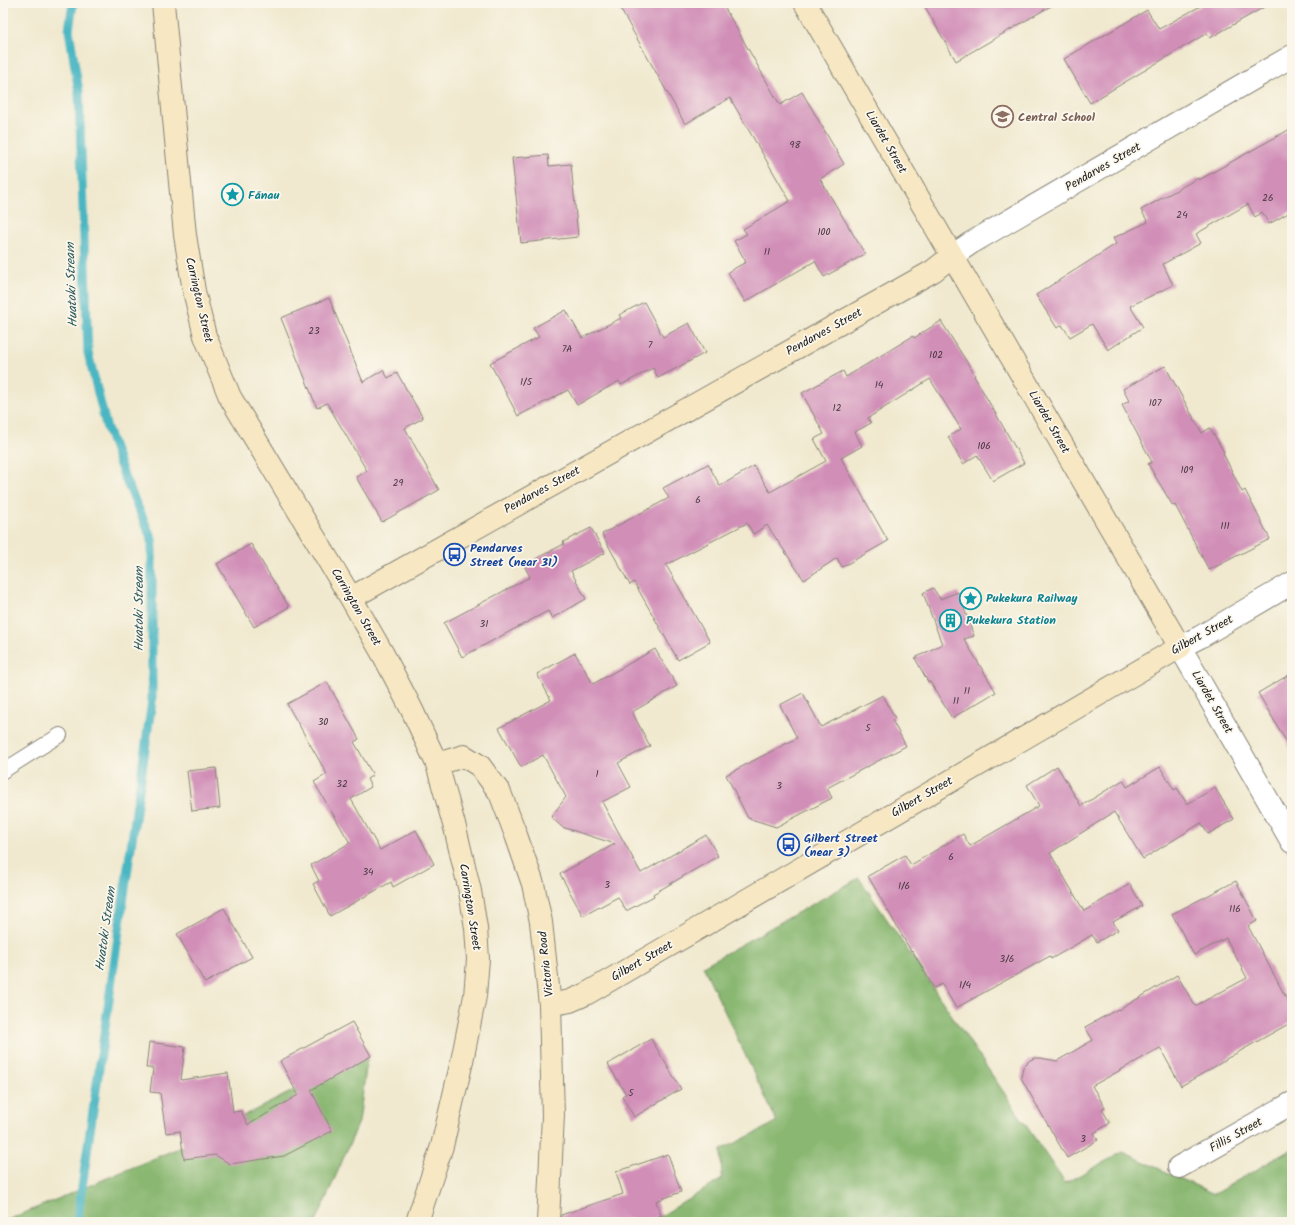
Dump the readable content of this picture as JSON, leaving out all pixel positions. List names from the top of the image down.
{
  "streets": {
    "street": [
      "Liardet Street",
      "Pendarves Street",
      "Carrington Street",
      "Gilbert Street",
      "Victoria Road",
      "Fillis Street"
    ]
  },
  "crossings": [
    ["Liardet Street", "Pendarves Street"],
    ["Liardet Street", "Gilbert Street"],
    ["Pendarves Street", "Carrington Street"],
    ["Carrington Street", "Victoria Road"],
    ["Gilbert Street", "Victoria Road"]
  ],
  "water": ["Huatoki Stream"],
  "places": {
    "school or university": ["Central School"],
    "place": ["Fānau", "Pukekura Railway"],
    "bus stop": ["Pendarves Street (near 31)", "Gilbert Street (near 3)"],
    "building": ["Pukekura Station"]
  },
  "house_numbers": [
    "98",
    "26",
    "24",
    "100",
    "11",
    "23",
    "7",
    "7A",
    "102",
    "1/5",
    "14",
    "107",
    "12",
    "106",
    "109",
    "29",
    "6",
    "111",
    "31",
    "11",
    "11",
    "30",
    "5",
    "1",
    "32",
    "3",
    "6",
    "34",
    "3",
    "1/6",
    "116",
    "3/6",
    "1/4",
    "5",
    "3"
  ]
}
